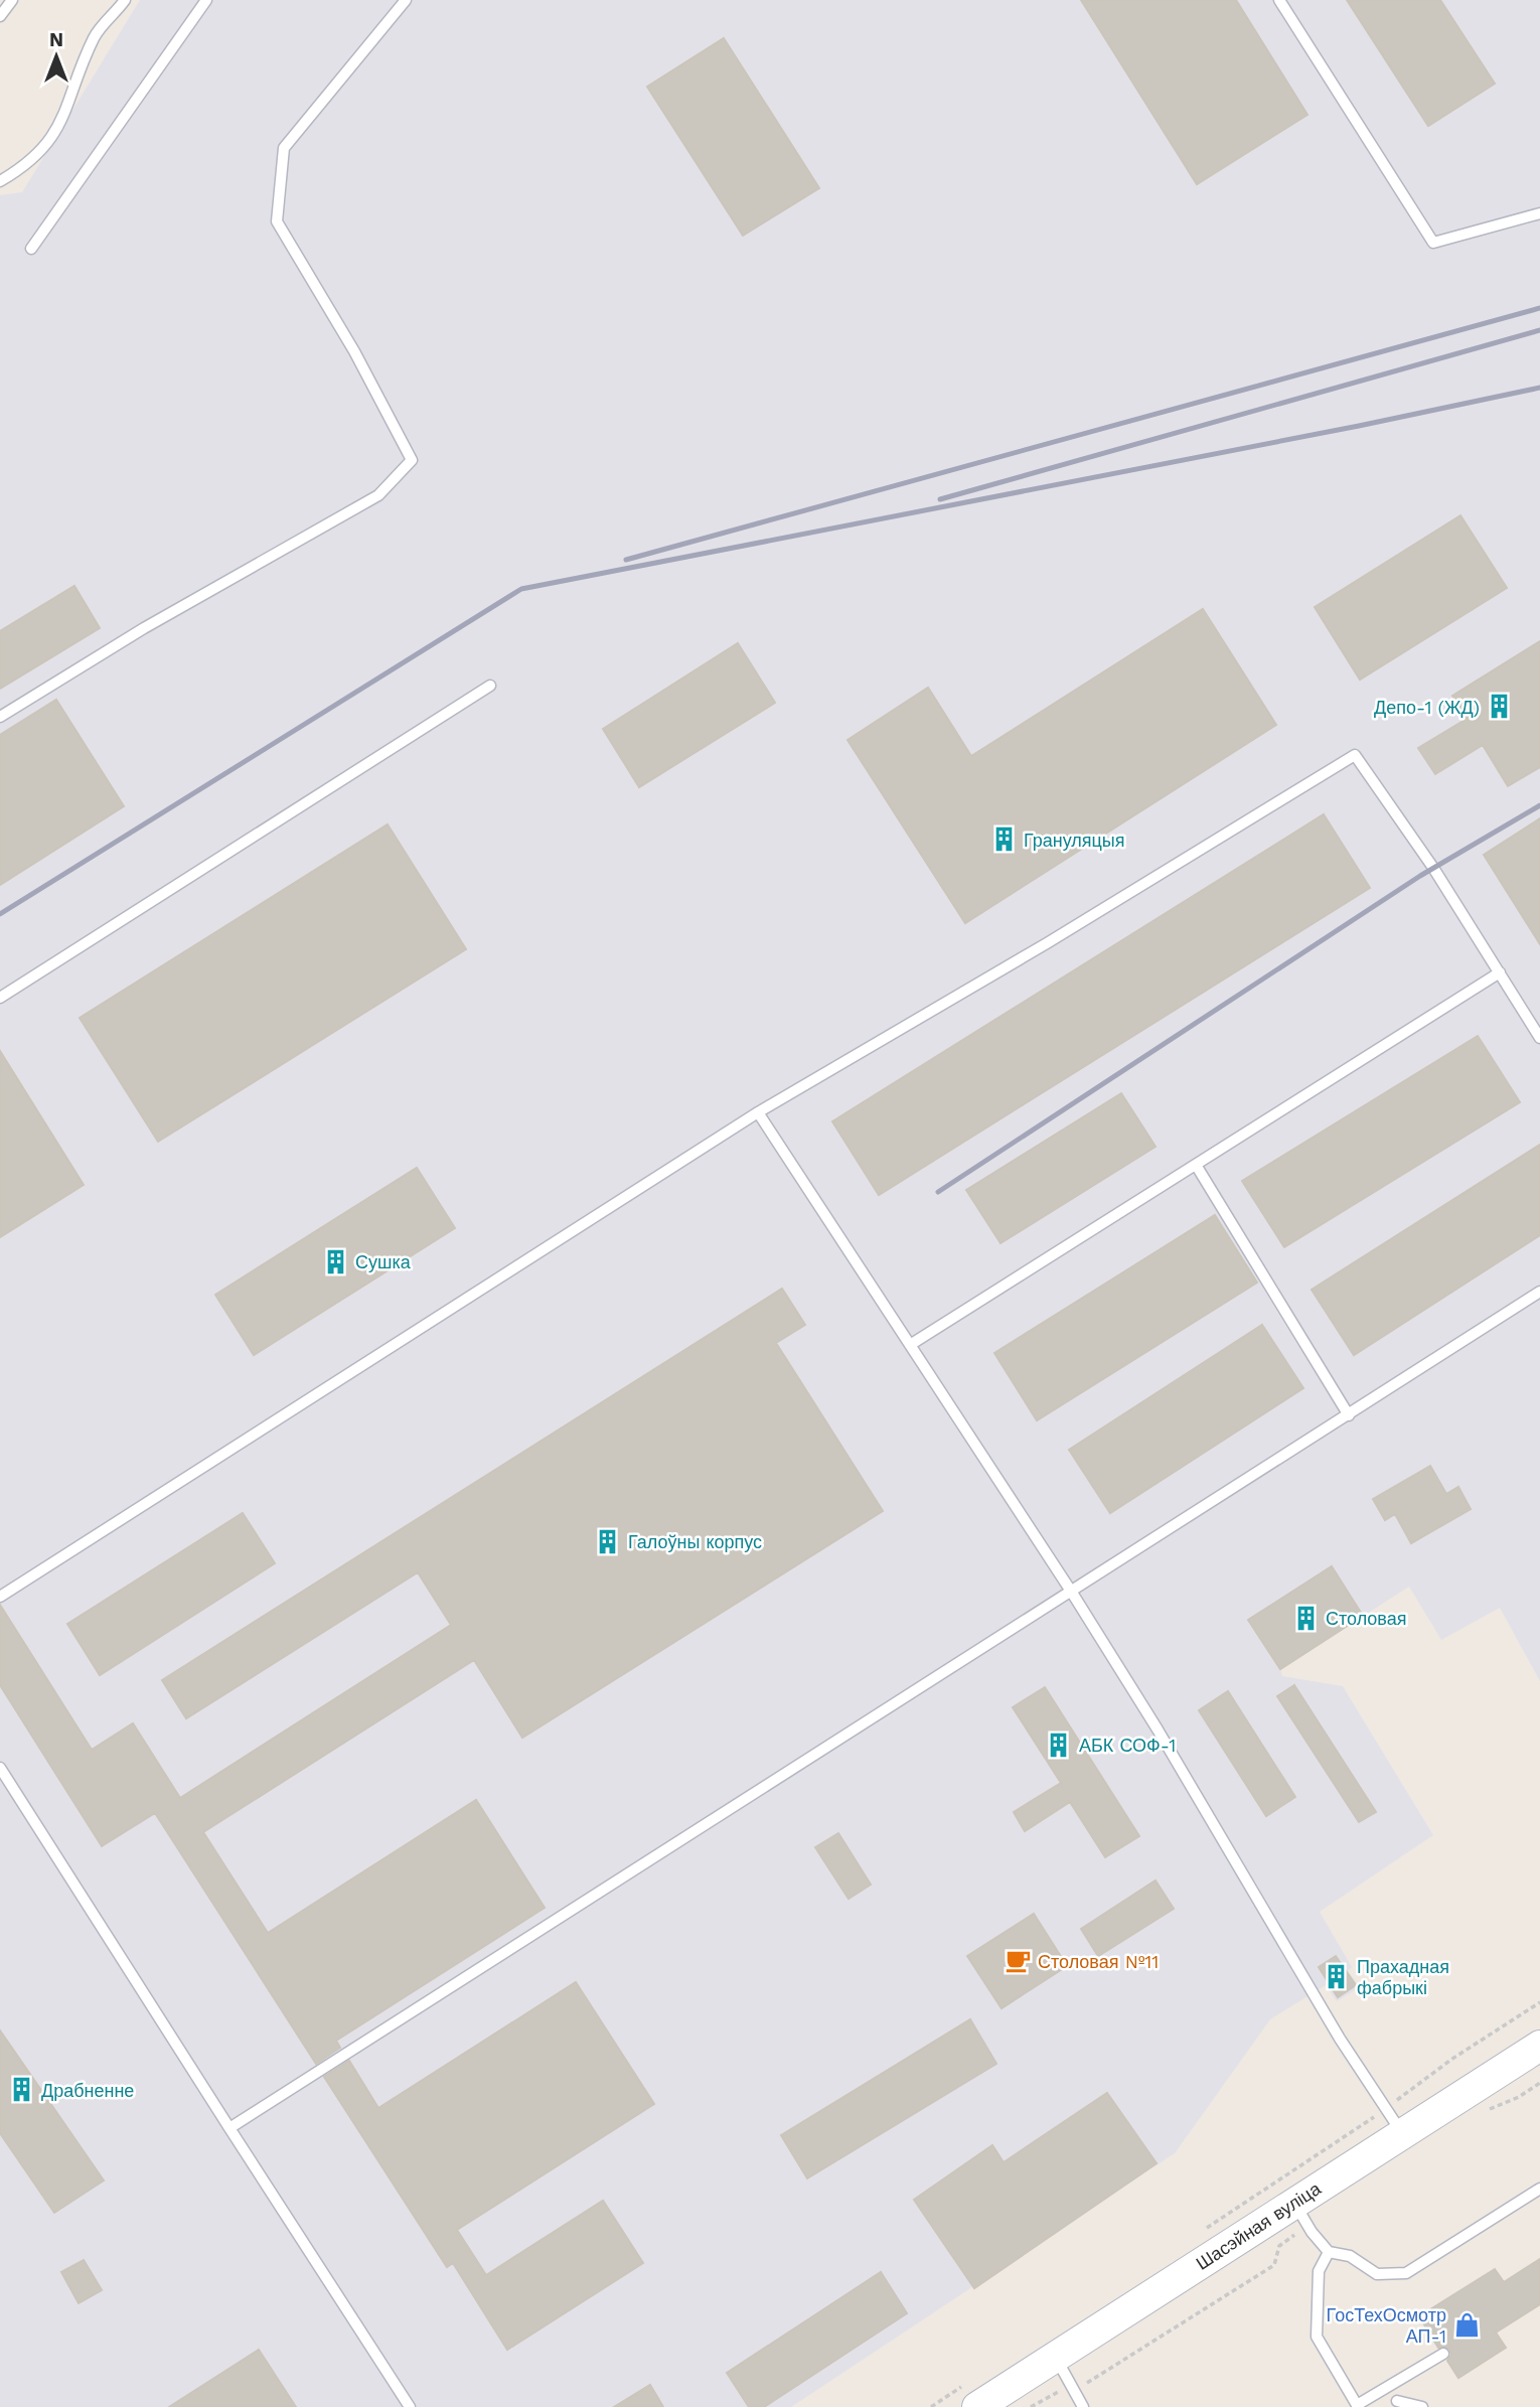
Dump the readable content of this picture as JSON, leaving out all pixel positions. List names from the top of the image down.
{
  "streets": {
    "main road": ["Шасэйная вуліца"]
  },
  "places": {
    "building": [
      "Депо-1 (ЖД)",
      "Грануляцыя",
      "Сушка",
      "Галоўны корпус",
      "Столовая",
      "АБК СОФ-1",
      "Прахадная фабрыкі",
      "Драбненне"
    ],
    "cafe": ["Столовая №11"],
    "shop": ["ГосТехОсмотр АП-1"]
  },
  "north": "top"
}
